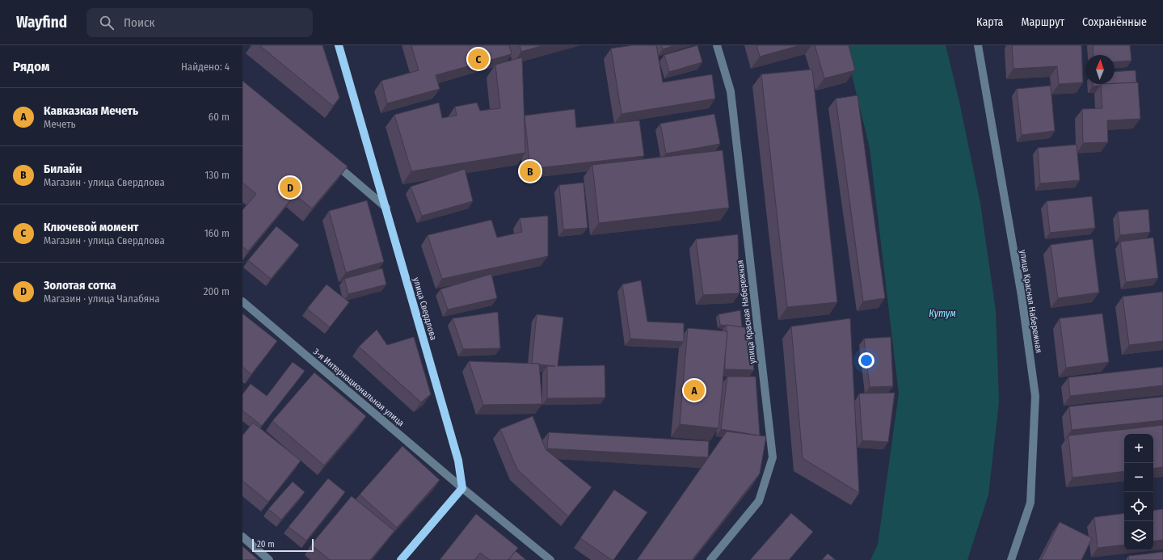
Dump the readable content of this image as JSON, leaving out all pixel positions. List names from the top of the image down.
{
  "streets": {
    "main road": ["улица Свердлова"],
    "street": ["улица Красная Набережная", "3-я Интернациональная улица"]
  },
  "crossings": [
    ["улица Свердлова", "3-я Интернациональная улица"]
  ],
  "water": ["Кутум"],
  "scale_bar": "20 m",
  "north": "top",
  "page": {
    "header": "Wayfind",
    "search": "Поиск",
    "nav": ["Карта", "Маршрут", "Сохранённые"],
    "heading": ["Рядом", "Найдено: 4"],
    "pins": [
      "C",
      "B",
      "D",
      "A"
    ],
    "list": [
      {
        "mark": "A",
        "name": "Кавказкая Мечеть",
        "note": "Мечеть",
        "value": "60 m"
      },
      {
        "mark": "B",
        "name": "Билайн",
        "note": "Магазин · улица Свердлова",
        "value": "130 m"
      },
      {
        "mark": "C",
        "name": "Ключевой момент",
        "note": "Магазин · улица Свердлова",
        "value": "160 m"
      },
      {
        "mark": "D",
        "name": "Золотая сотка",
        "note": "Магазин · улица Чалабяна",
        "value": "200 m"
      }
    ],
    "map_buttons": ["+", "−"],
    "scale": "20 m"
  }
}
